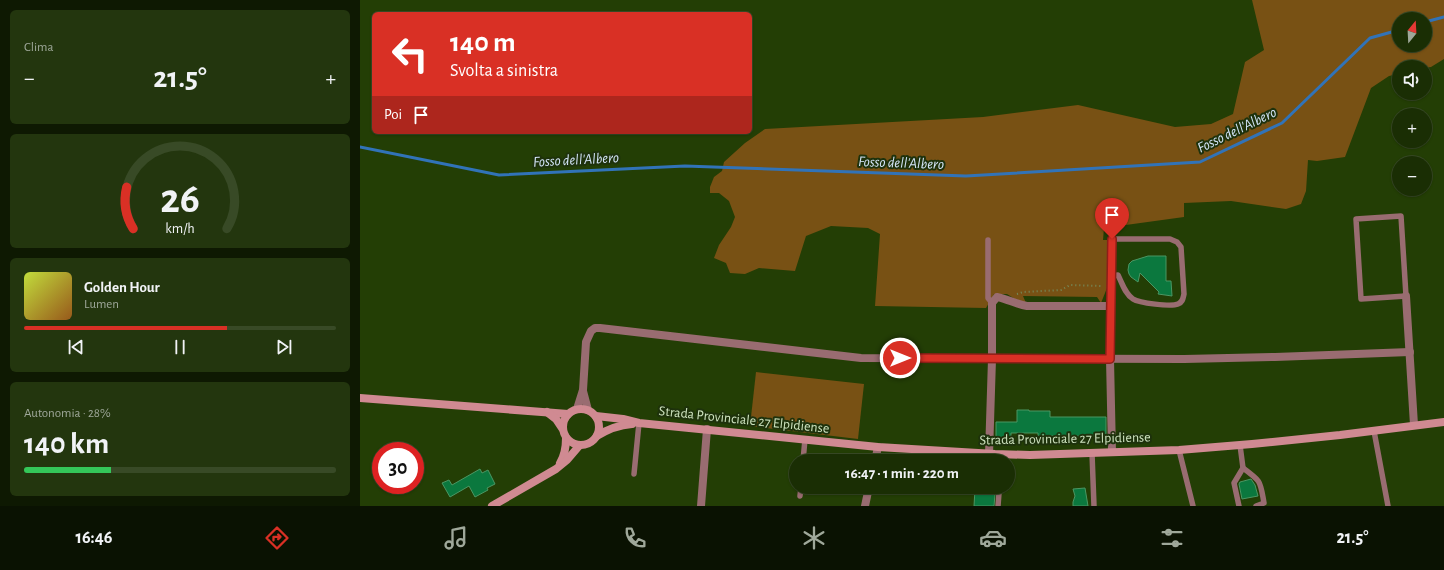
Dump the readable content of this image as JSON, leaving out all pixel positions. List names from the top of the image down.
{
  "streets": {
    "main road": ["Strada Provinciale 27 Elpidiense"]
  },
  "water": ["Fosso dell'Albero"],
  "north": "top",
  "page": {
    "tile": [
      "Clima",
      ["Autonomia · 28%", "140 km"]
    ],
    "map_buttons": ["+", "−"],
    "turn": ["140 m", "Svolta a sinistra"],
    "heat": ["−", "21.5°", "+"],
    "then": "Poi",
    "song": ["Golden Hour", "Lumen"],
    "limit": "30",
    "trip": "16:47 · 1 min · 220 m",
    "tabs": ["16:46", "21.5°"],
    "gauge": ["26", "km/h"]
  }
}
